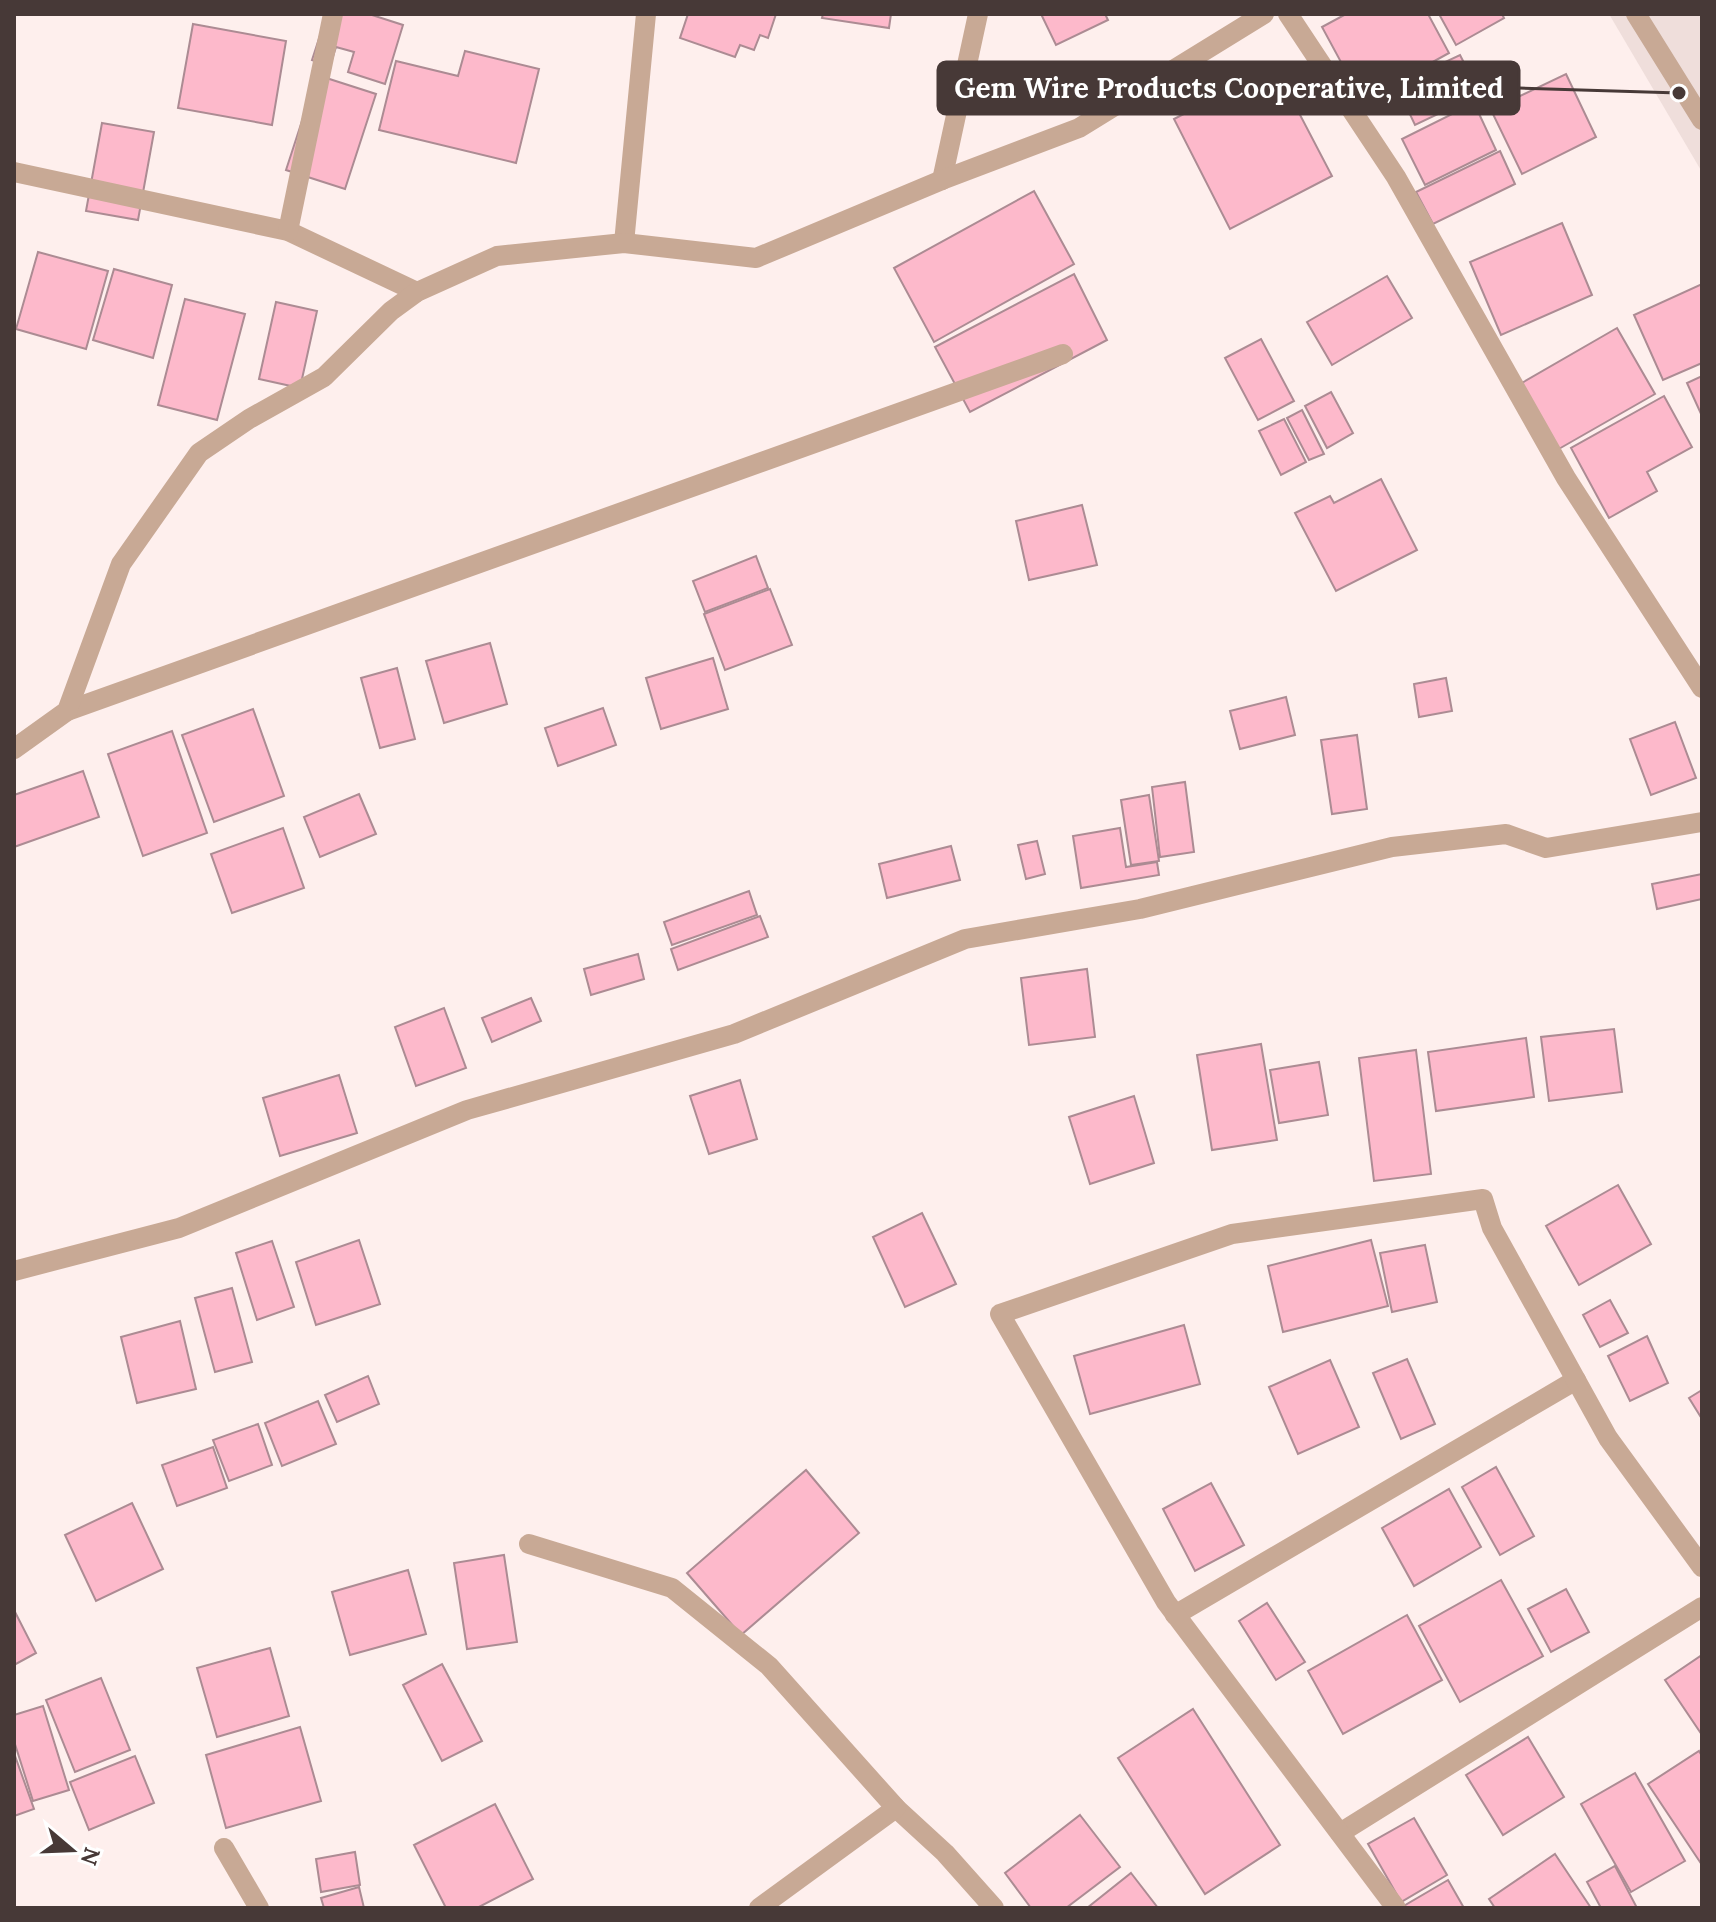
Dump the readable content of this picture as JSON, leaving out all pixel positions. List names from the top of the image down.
{
  "places": ["Gem Wire Products Cooperative, Limited"],
  "north": "right"
}
